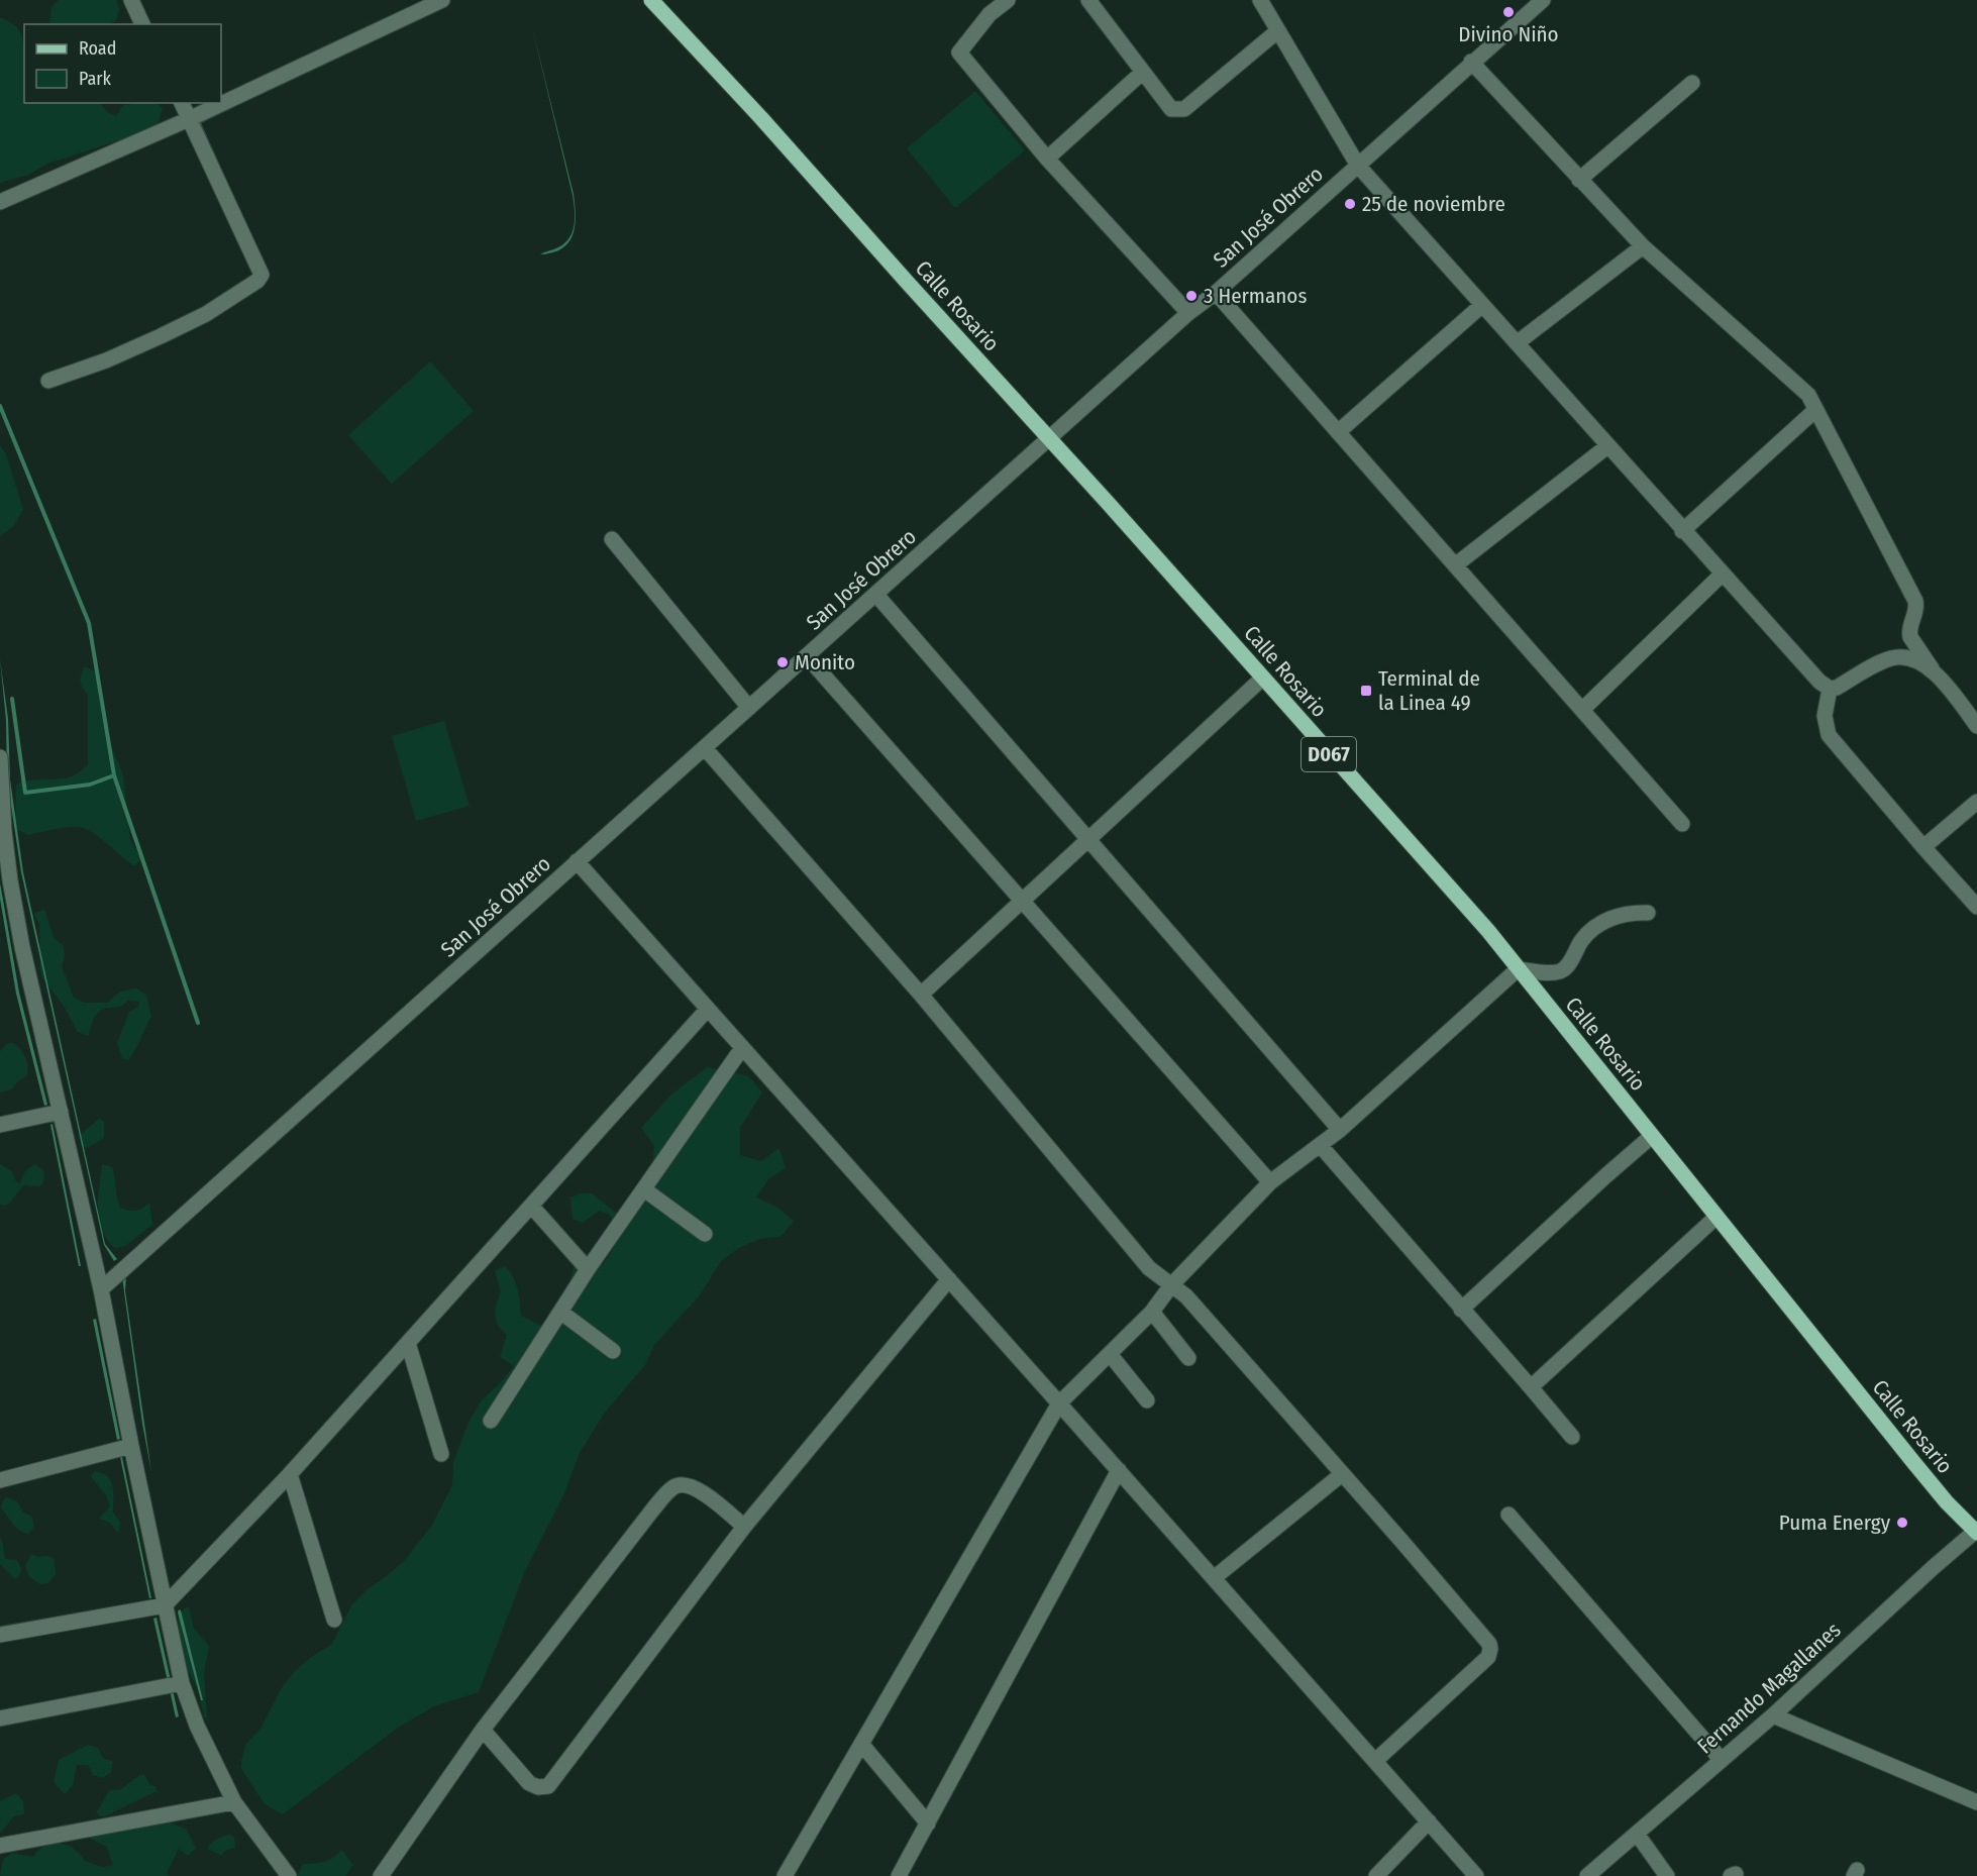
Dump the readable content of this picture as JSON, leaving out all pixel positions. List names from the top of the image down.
{
  "streets": {
    "main road": ["Calle Rosario", "D067"],
    "street": ["San José Obrero", "Fernando Magallanes"]
  },
  "crossings": [
    ["San José Obrero", "Calle Rosario"],
    ["Calle Rosario", "Fernando Magallanes"]
  ],
  "places": {
    "other": [
      "Divino Niño",
      "25 de noviembre",
      "3 Hermanos",
      "Monito",
      "Puma Energy"
    ],
    "transit": ["Terminal de la Linea 49"]
  },
  "legend": ["Road", "Park"]
}
